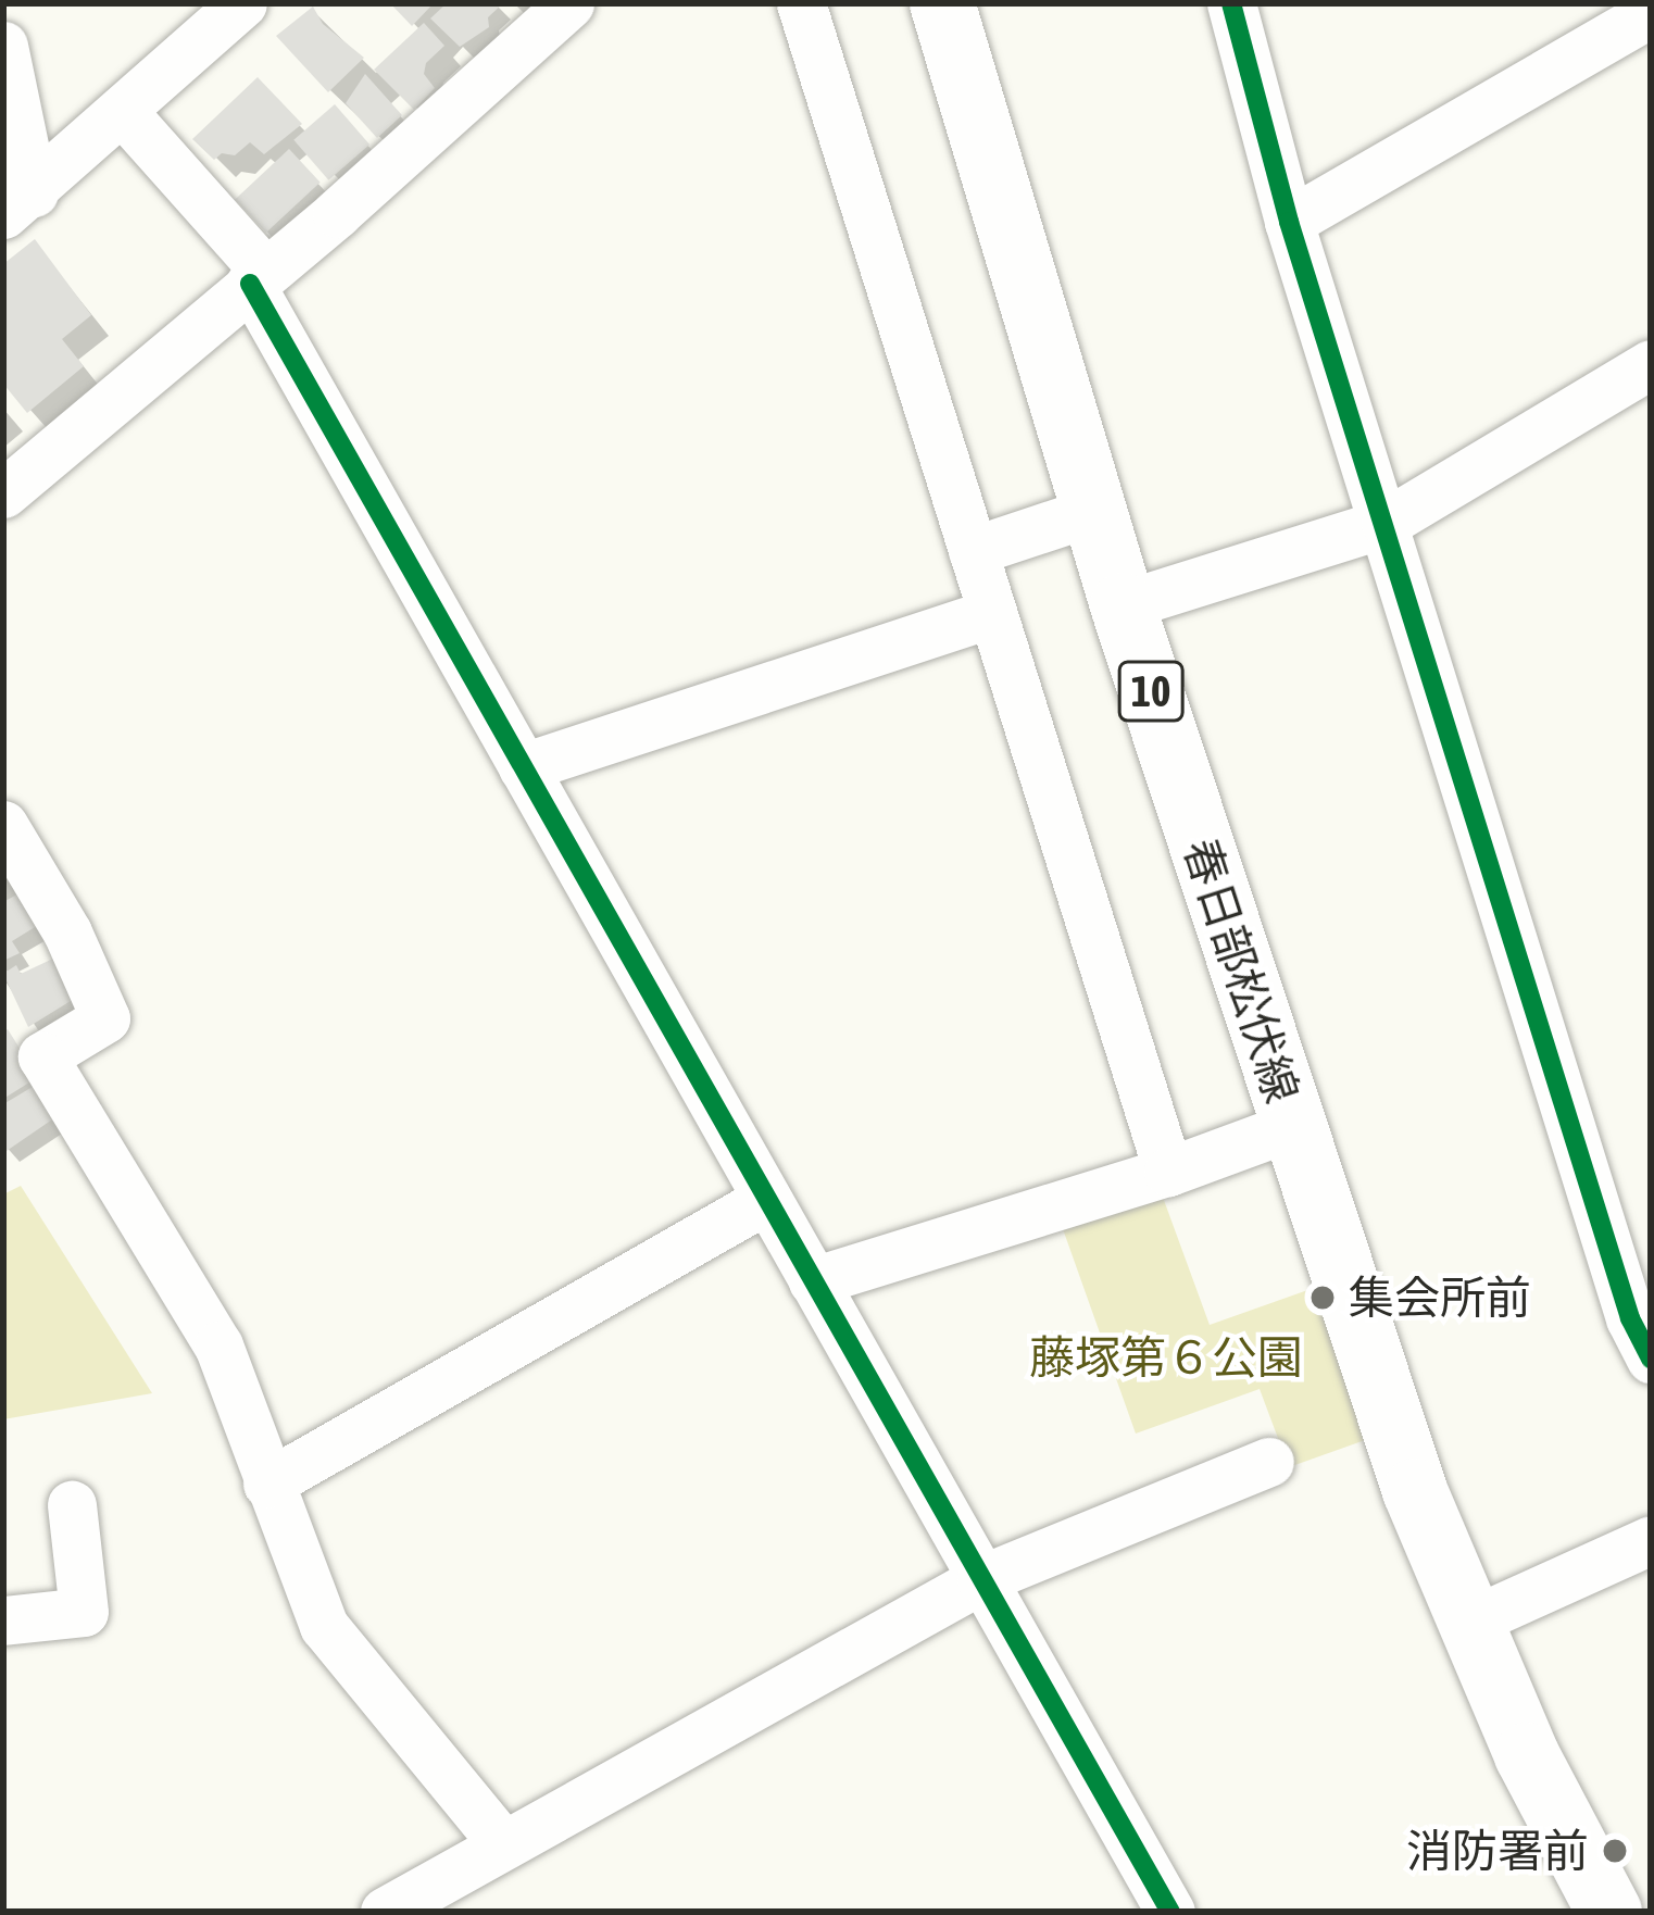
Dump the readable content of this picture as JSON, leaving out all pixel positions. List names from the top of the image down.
{
  "streets": {
    "main road": ["10", "春日部松伏線"]
  },
  "parks": ["藤塚第６公園"],
  "places": ["集会所前", "消防署前"]
}
